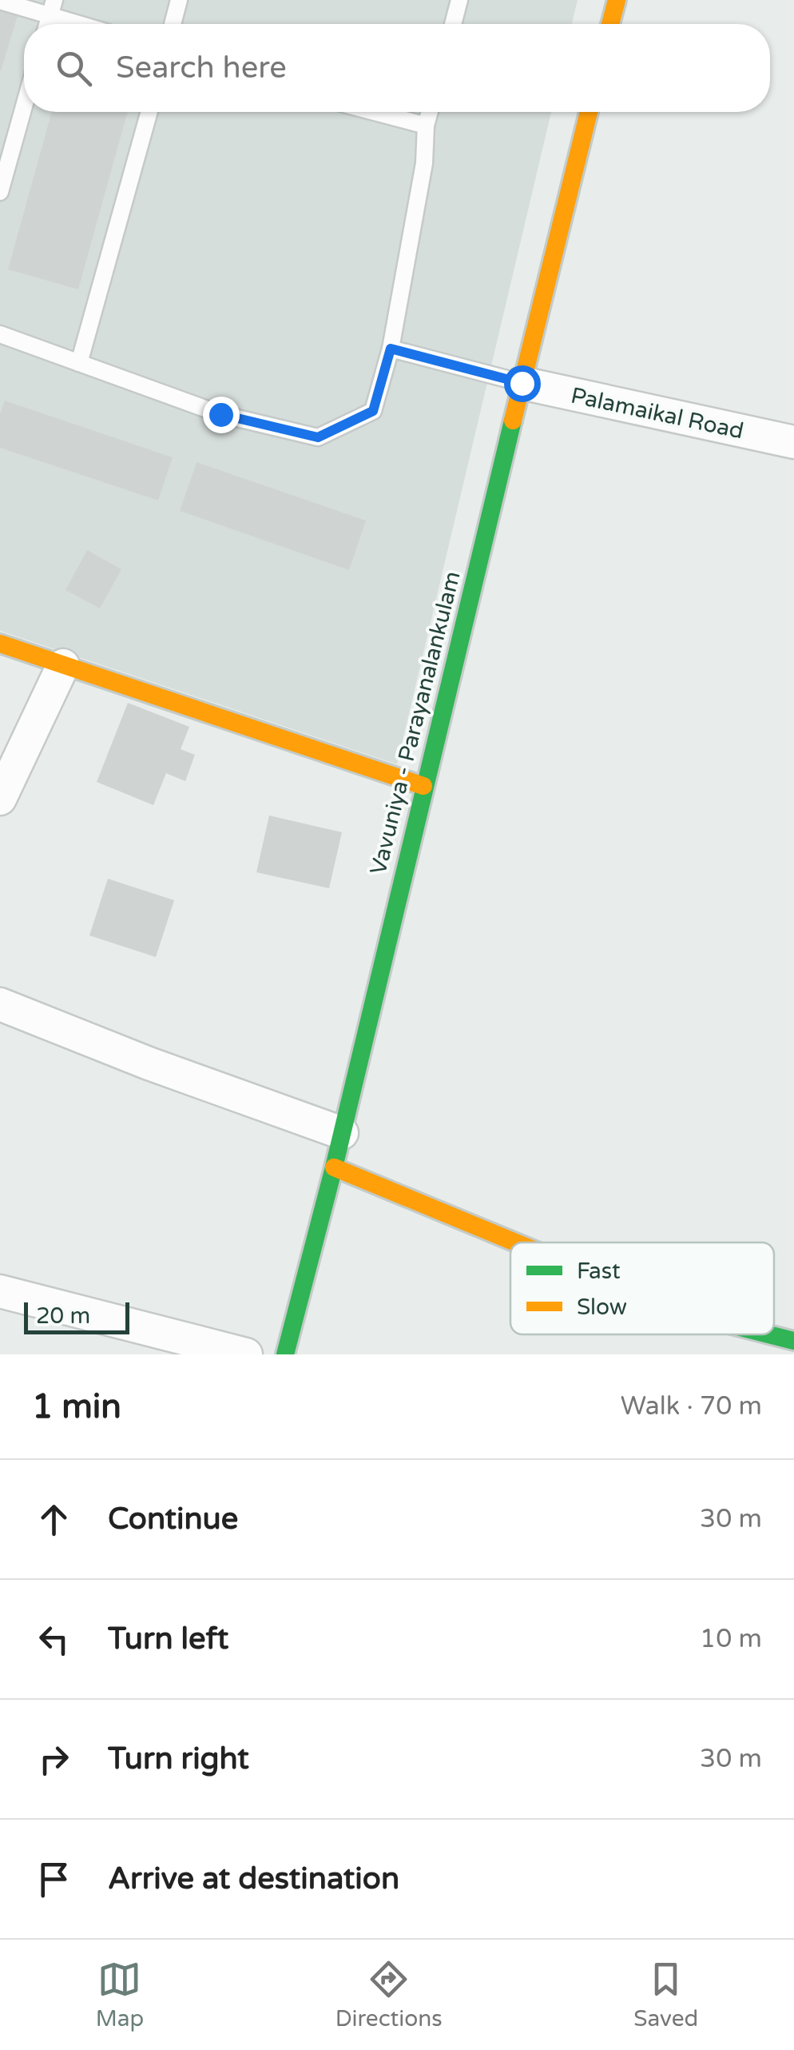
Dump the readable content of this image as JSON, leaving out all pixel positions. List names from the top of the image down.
{
  "streets": {
    "main road": ["Vavuniya - Parayanalankulam"],
    "street": ["Palamaikal Road"]
  },
  "crossings": [
    ["Palamaikal Road", "Vavuniya - Parayanalankulam"]
  ],
  "legend": ["Fast", "Slow"],
  "scale_bar": "20 m",
  "page": {
    "search": "Search here",
    "scale": "20 m",
    "heading": ["1 min", "Walk · 70 m"],
    "list": [
      ["Continue", "30 m"],
      ["Turn left", "10 m"],
      ["Turn right", "30 m"],
      "Arrive at destination"
    ],
    "nav": ["Map", "Directions", "Saved"]
  }
}
